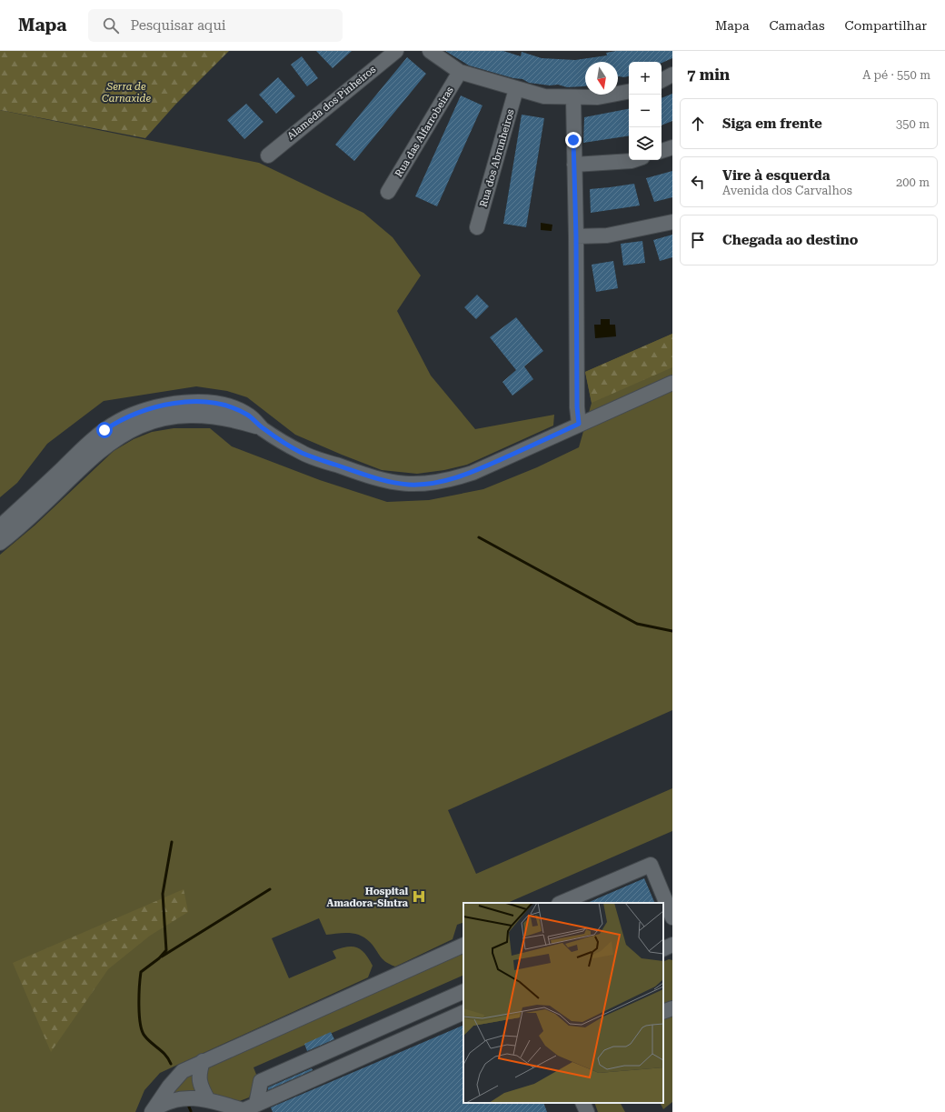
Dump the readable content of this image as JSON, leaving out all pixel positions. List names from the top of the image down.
{
  "streets": {
    "street": ["Alameda dos Pinheiros", "Rua das Alfarrobeiras", "Rua dos Abrunheiros"]
  },
  "parks": ["Serra de Carnaxide"],
  "places": {
    "hospital": ["Hospital Amadora-Sintra"]
  },
  "north": "bottom",
  "page": {
    "header": "Mapa",
    "search": "Pesquisar aqui",
    "nav": ["Mapa", "Camadas", "Compartilhar"],
    "heading": ["7 min", "A pé · 550 m"],
    "map_buttons": ["+", "−"],
    "list": [
      ["Siga em frente", "350 m"],
      ["Vire à esquerda", "Avenida dos Carvalhos", "200 m"],
      "Chegada ao destino"
    ]
  }
}
